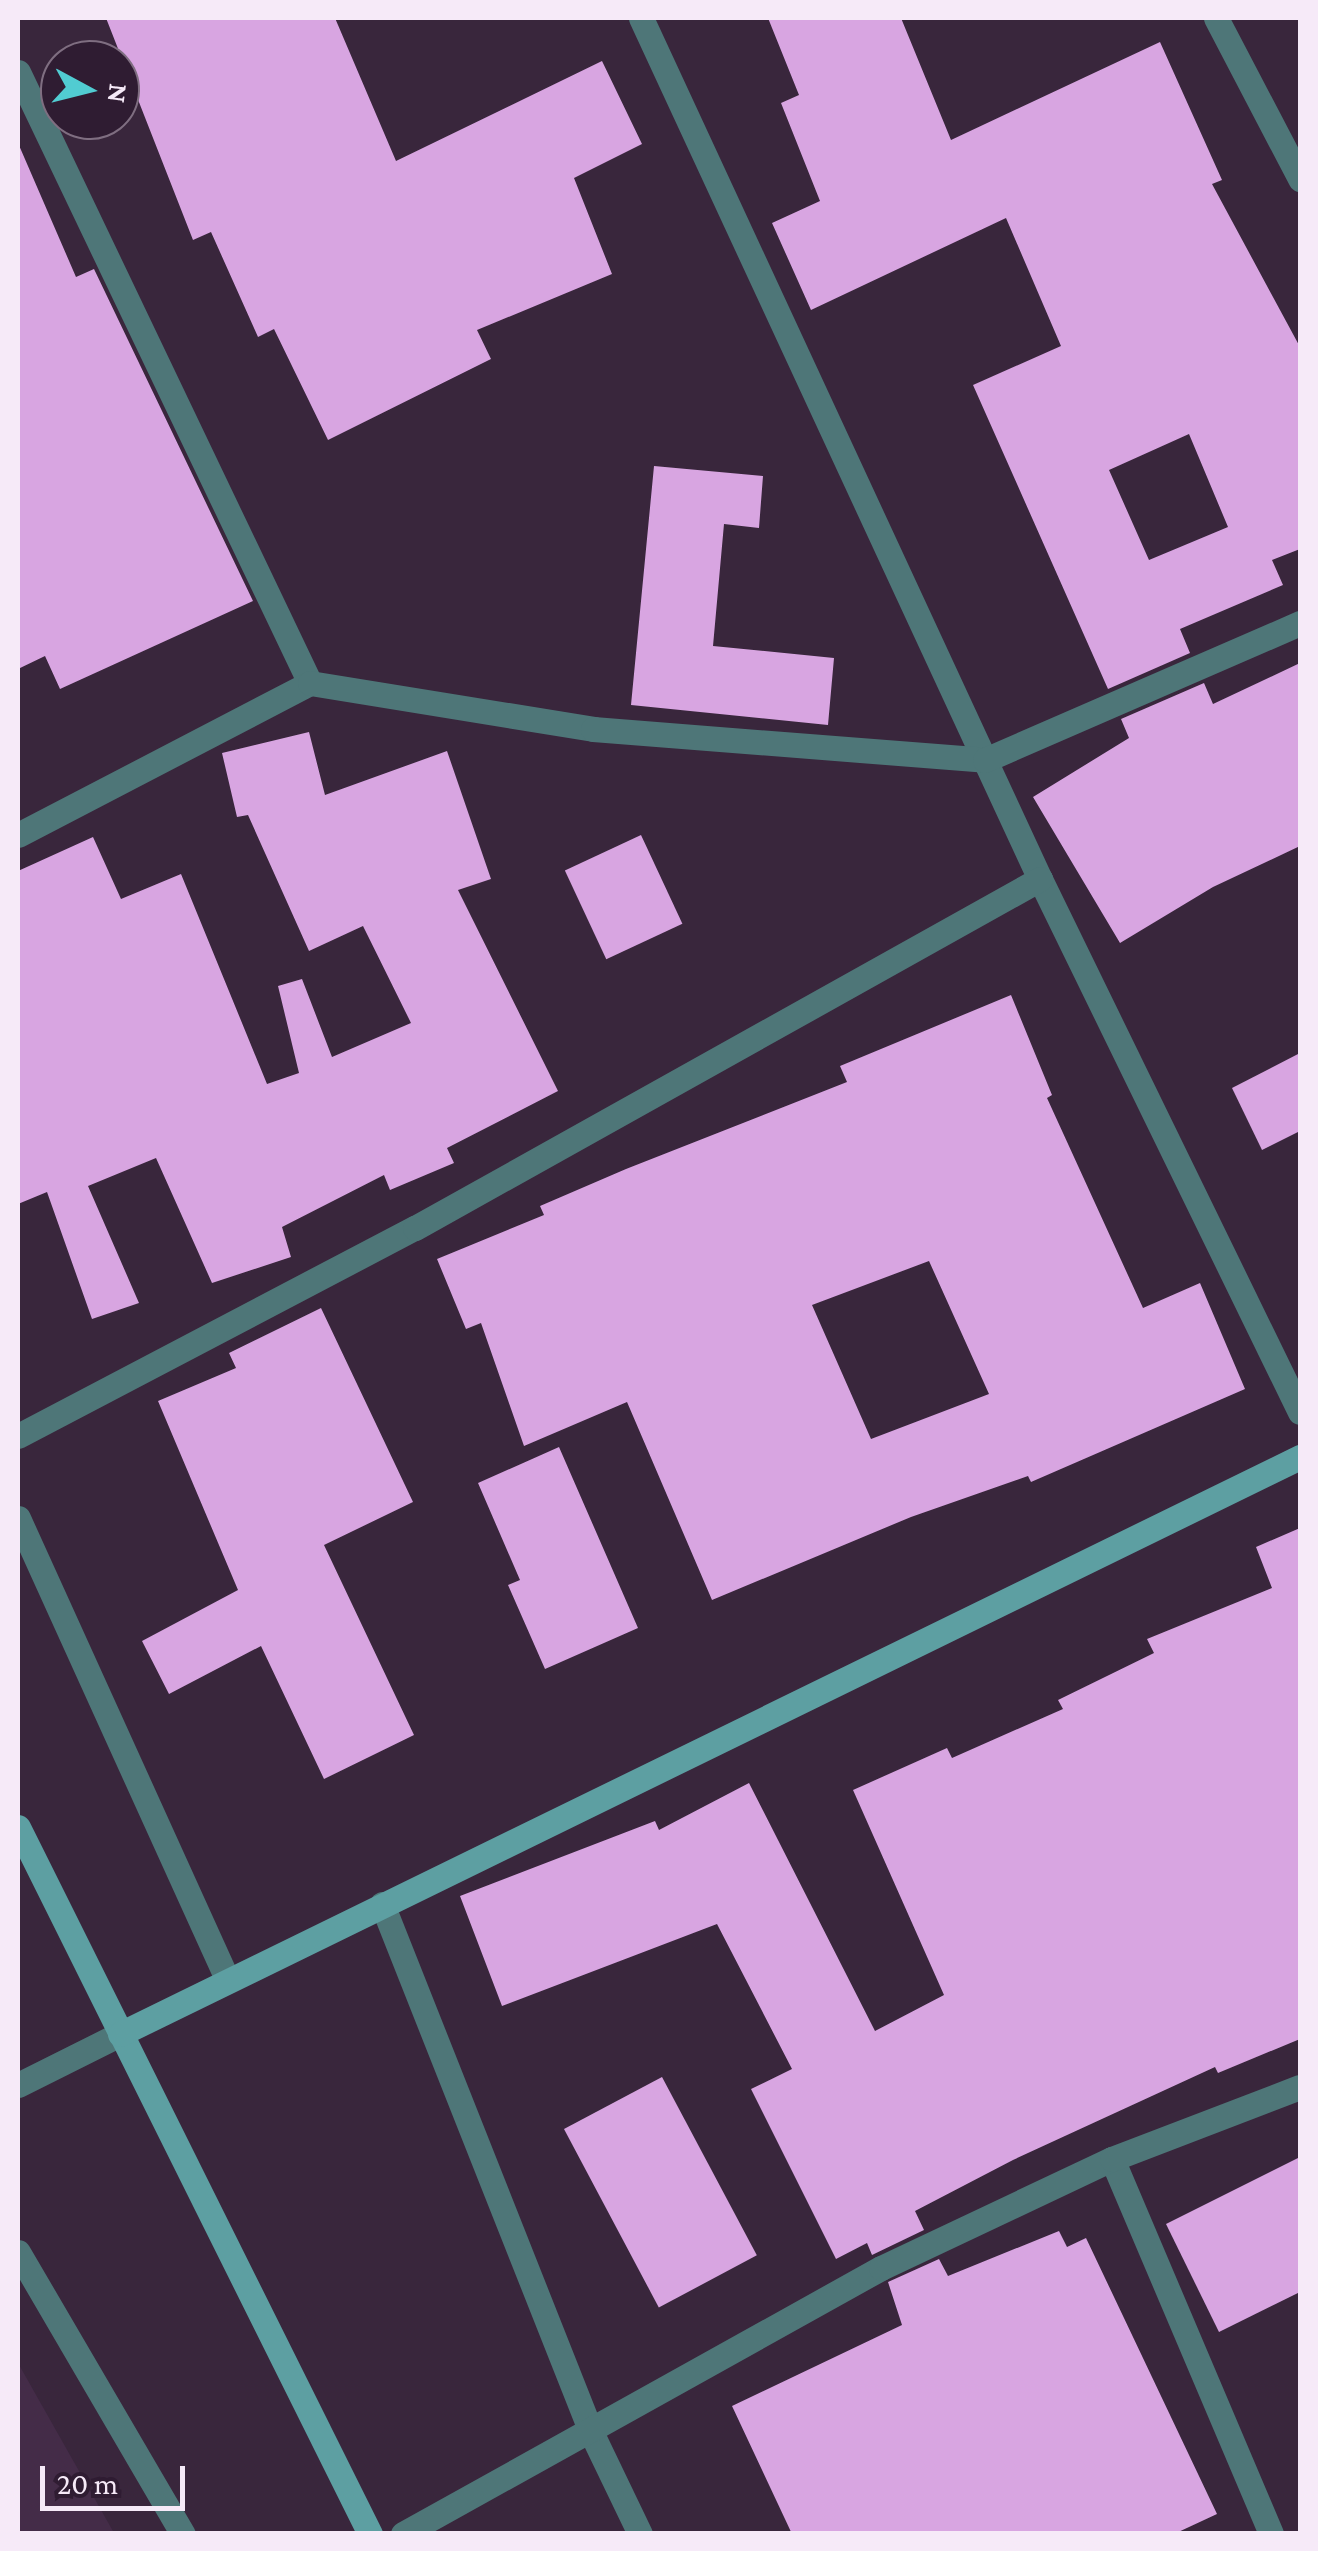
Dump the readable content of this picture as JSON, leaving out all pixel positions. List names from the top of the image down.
{
  "scale_bar": "20 m",
  "north": "right"
}
